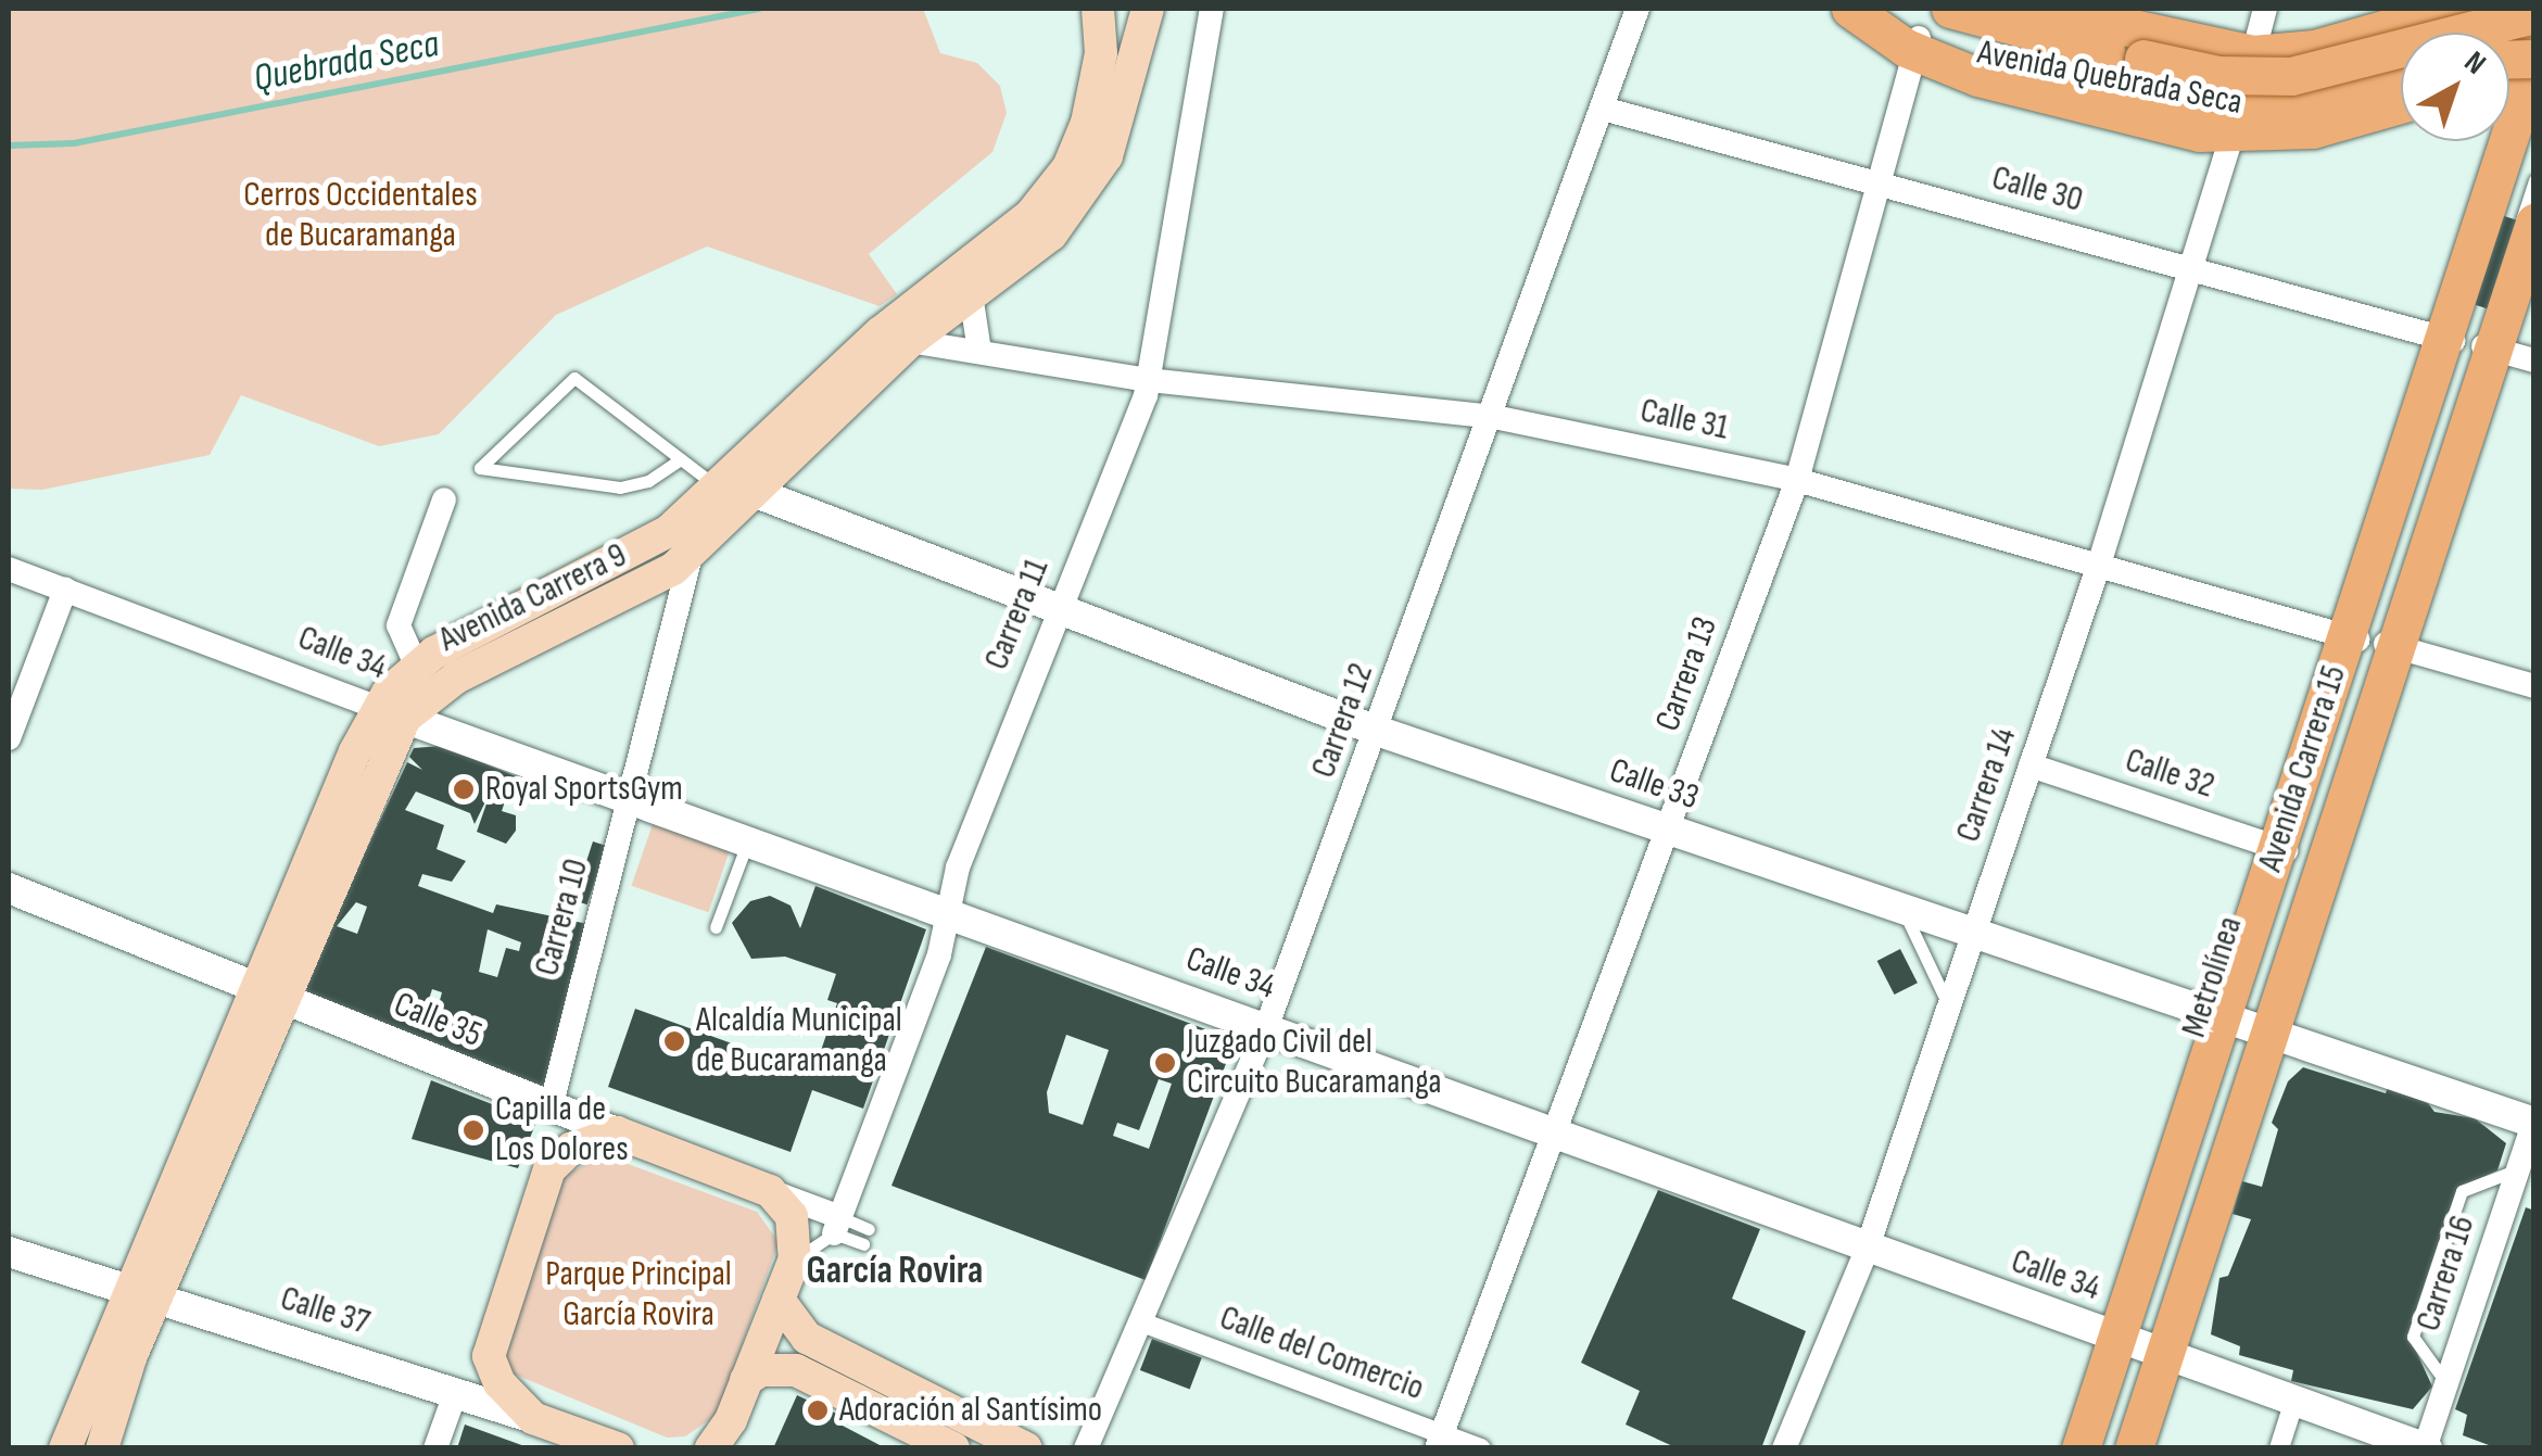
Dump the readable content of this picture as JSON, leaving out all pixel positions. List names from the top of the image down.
{
  "streets": {
    "main road": [
      "Avenida Quebrada Seca",
      "Avenida Carrera 9",
      "Avenida Carrera 15",
      "Calle 35",
      "Calle 37"
    ],
    "street": [
      "Calle 30",
      "Calle 31",
      "Carrera 11",
      "Calle 34",
      "Carrera 13",
      "Carrera 12",
      "Calle 32",
      "Calle 33",
      "Carrera 14",
      "Carrera 10",
      "Carrera 16",
      "Calle del Comercio"
    ]
  },
  "crossings": [
    ["Avenida Quebrada Seca", "Carrera 13"],
    ["Calle 30", "Carrera 13"],
    ["Calle 30", "Carrera 12"],
    ["Calle 30", "Avenida Carrera 15"],
    ["Calle 30", "Carrera 14"],
    ["Calle 31", "Avenida Carrera 9"],
    ["Calle 31", "Carrera 11"],
    ["Calle 31", "Carrera 13"],
    ["Calle 31", "Carrera 12"],
    ["Calle 31", "Avenida Carrera 15"],
    ["Calle 31", "Carrera 14"],
    ["Avenida Carrera 9", "Calle 34"],
    ["Avenida Carrera 9", "Calle 33"],
    ["Avenida Carrera 9", "Carrera 10"],
    ["Avenida Carrera 9", "Calle 35"],
    ["Avenida Carrera 9", "Calle 37"],
    ["Carrera 11", "Calle 34"],
    ["Carrera 11", "Calle 33"],
    ["Carrera 11", "Calle 35"],
    ["Calle 34", "Carrera 13"],
    ["Calle 34", "Carrera 12"],
    ["Calle 34", "Avenida Carrera 15"],
    ["Calle 34", "Carrera 14"],
    ["Calle 34", "Carrera 10"],
    ["Calle 34", "Carrera 16"],
    ["Carrera 13", "Calle 33"],
    ["Carrera 13", "Calle del Comercio"],
    ["Carrera 12", "Calle 33"],
    ["Carrera 12", "Calle del Comercio"],
    ["Avenida Carrera 15", "Calle 32"],
    ["Avenida Carrera 15", "Calle 33"],
    ["Calle 32", "Carrera 14"],
    ["Calle 33", "Carrera 14"],
    ["Calle 33", "Carrera 16"],
    ["Carrera 10", "Calle 35"]
  ],
  "districts": ["García Rovira"],
  "water": ["Quebrada Seca"],
  "parks": ["Cerros Occidentales de Bucaramanga", "Parque Principal García Rovira"],
  "places": [
    "Royal SportsGym",
    "Alcaldía Municipal de Bucaramanga",
    "Juzgado Civil del Circuito Bucaramanga",
    "Capilla de Los Dolores",
    "Adoración al Santísimo"
  ],
  "north": "top right"
}
